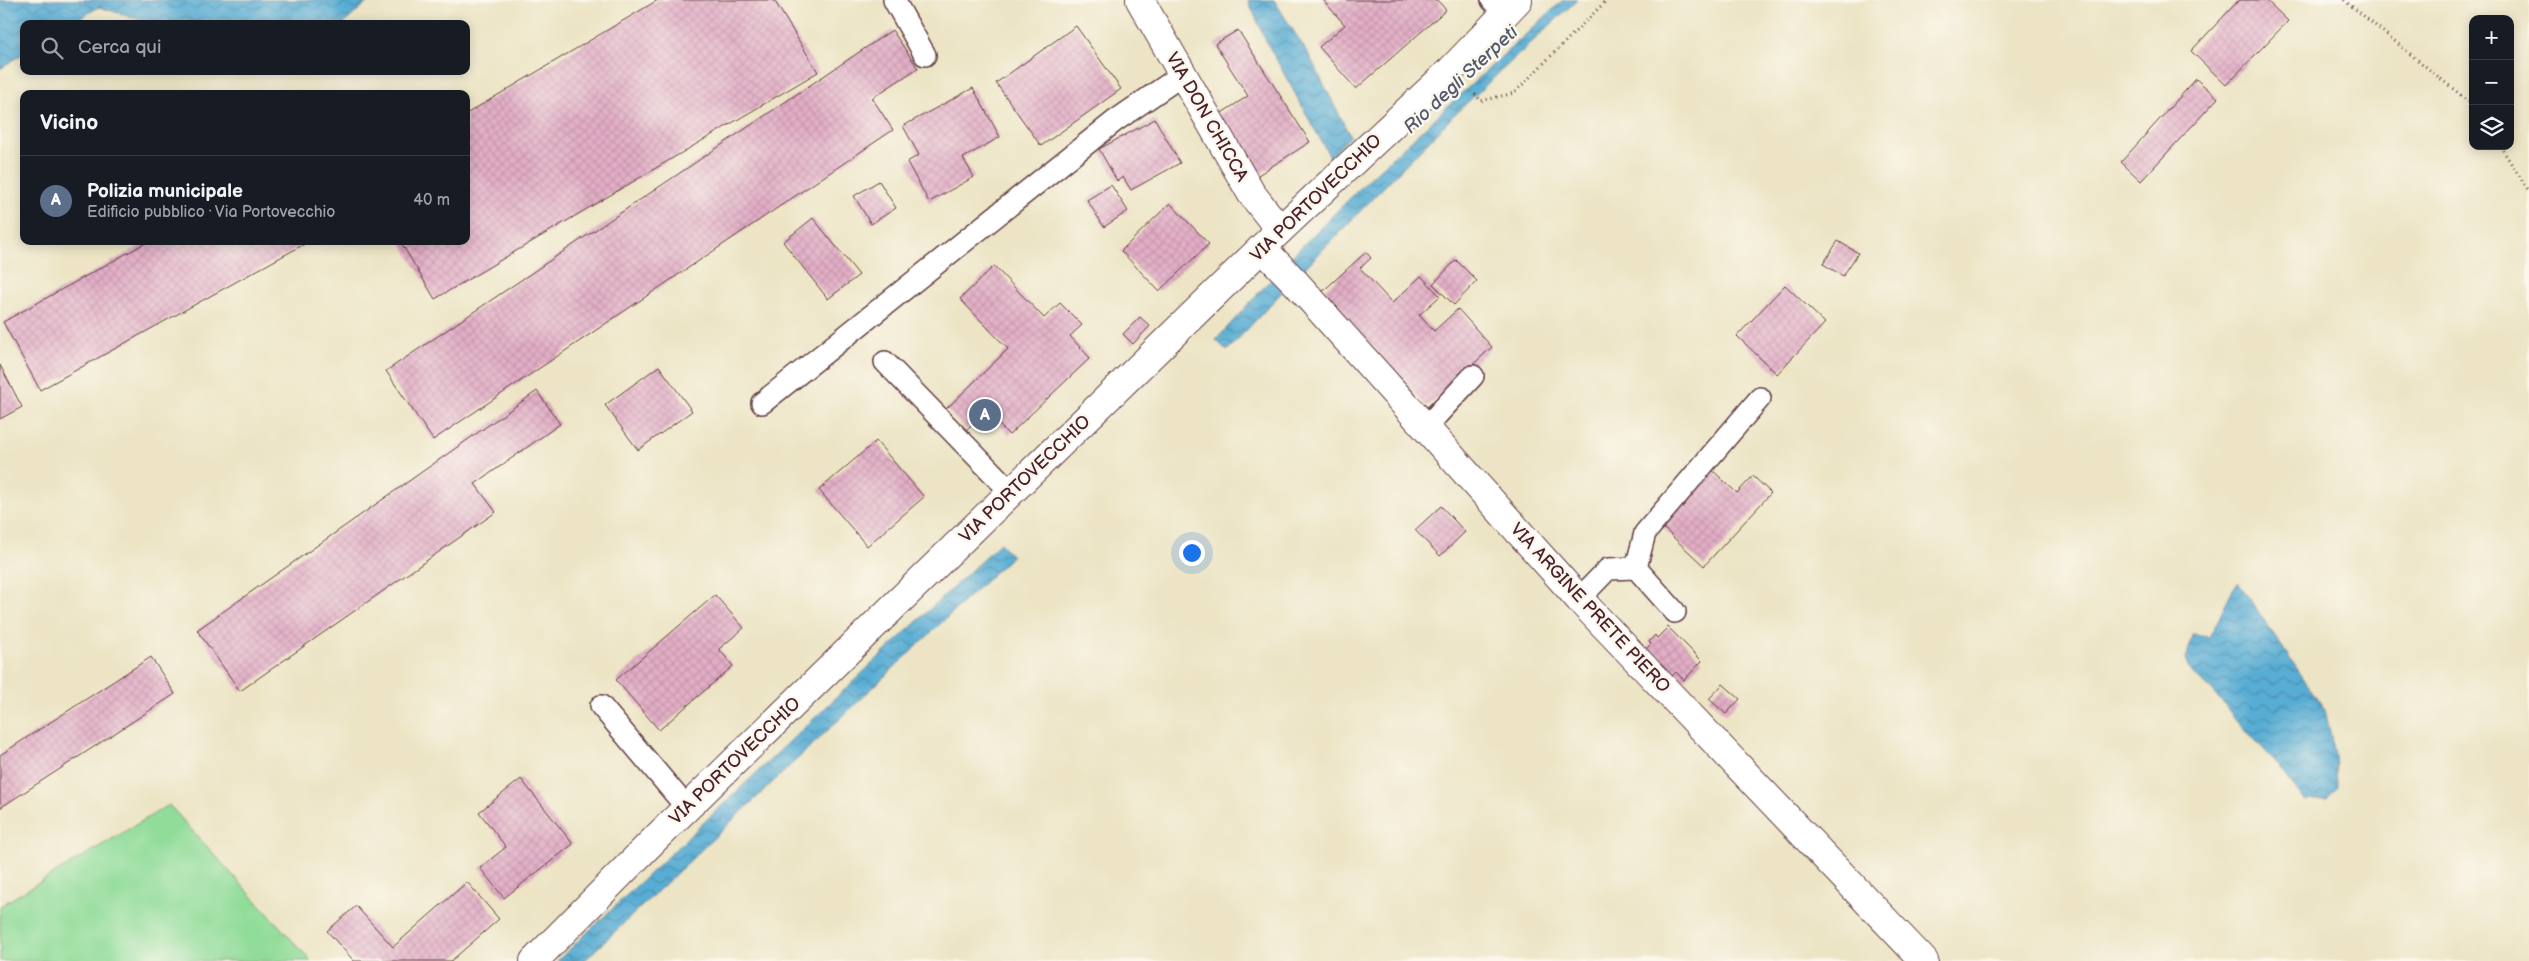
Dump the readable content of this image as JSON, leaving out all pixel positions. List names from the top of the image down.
{
  "streets": {
    "street": ["VIA DON CHICCA", "VIA PORTOVECCHIO", "VIA ARGINE PRETE PIERO"]
  },
  "crossings": [
    ["VIA DON CHICCA", "VIA PORTOVECCHIO"],
    ["VIA DON CHICCA", "VIA ARGINE PRETE PIERO"],
    ["VIA PORTOVECCHIO", "VIA ARGINE PRETE PIERO"]
  ],
  "water": ["Rio degli Sterpeti"],
  "page": {
    "map_buttons": ["+", "−"],
    "search": "Cerca qui",
    "heading": "Vicino",
    "list": [
      {
        "mark": "A",
        "name": "Polizia municipale",
        "note": "Edificio pubblico · Via Portovecchio",
        "value": "40 m"
      }
    ],
    "pins": "A"
  }
}
